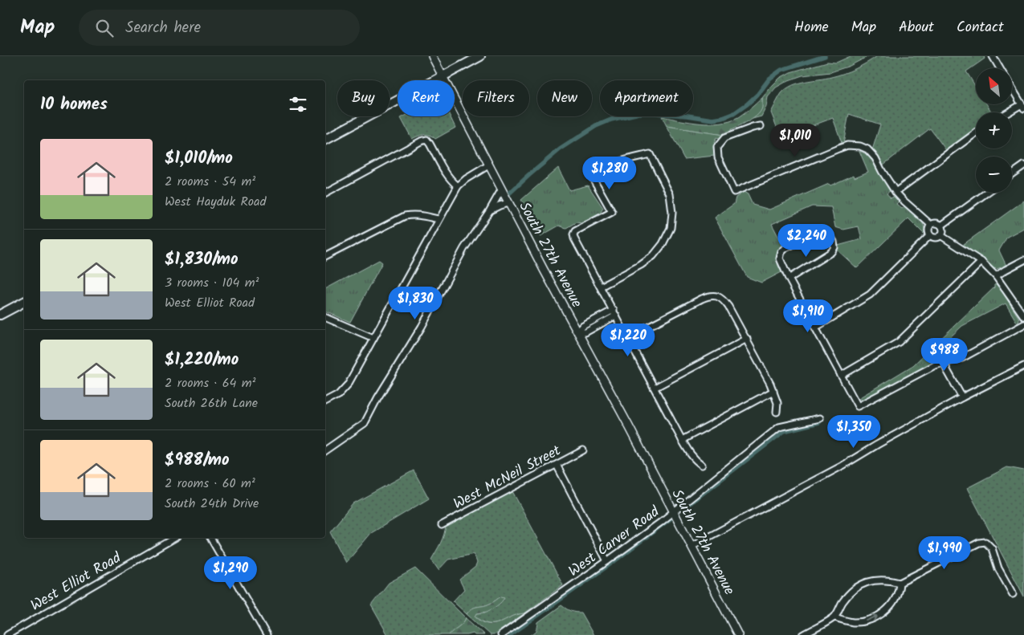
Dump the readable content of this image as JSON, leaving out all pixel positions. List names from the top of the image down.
{
  "streets": {
    "street": [
      "South 27th Avenue",
      "West McNeil Street",
      "West Carver Road",
      "West Elliot Road"
    ]
  },
  "crossings": [
    ["South 27th Avenue", "West Carver Road"]
  ],
  "north": "top left",
  "page": {
    "header": "Map",
    "search": "Search here",
    "nav": [
      "Home",
      "Map",
      "About",
      "Contact"
    ],
    "map_buttons": ["+", "−"],
    "chip": [
      "Buy",
      "Rent",
      "Filters",
      "New",
      "Apartment"
    ],
    "heading": "10 homes",
    "price": [
      "$1,010",
      "$1,280",
      "$2,240",
      "$1,830",
      "$1,910",
      "$1,220",
      "$988",
      "$1,350",
      "$1,990",
      "$1,290"
    ],
    "list": [
      {
        "name": "$1,010/mo",
        "note": "2 rooms · 54 m² · West Hayduk Road"
      },
      {
        "name": "$1,830/mo",
        "note": "3 rooms · 104 m² · West Elliot Road"
      },
      {
        "name": "$1,220/mo",
        "note": "2 rooms · 64 m² · South 26th Lane"
      },
      {
        "name": "$988/mo",
        "note": "2 rooms · 60 m² · South 24th Drive"
      }
    ]
  }
}
